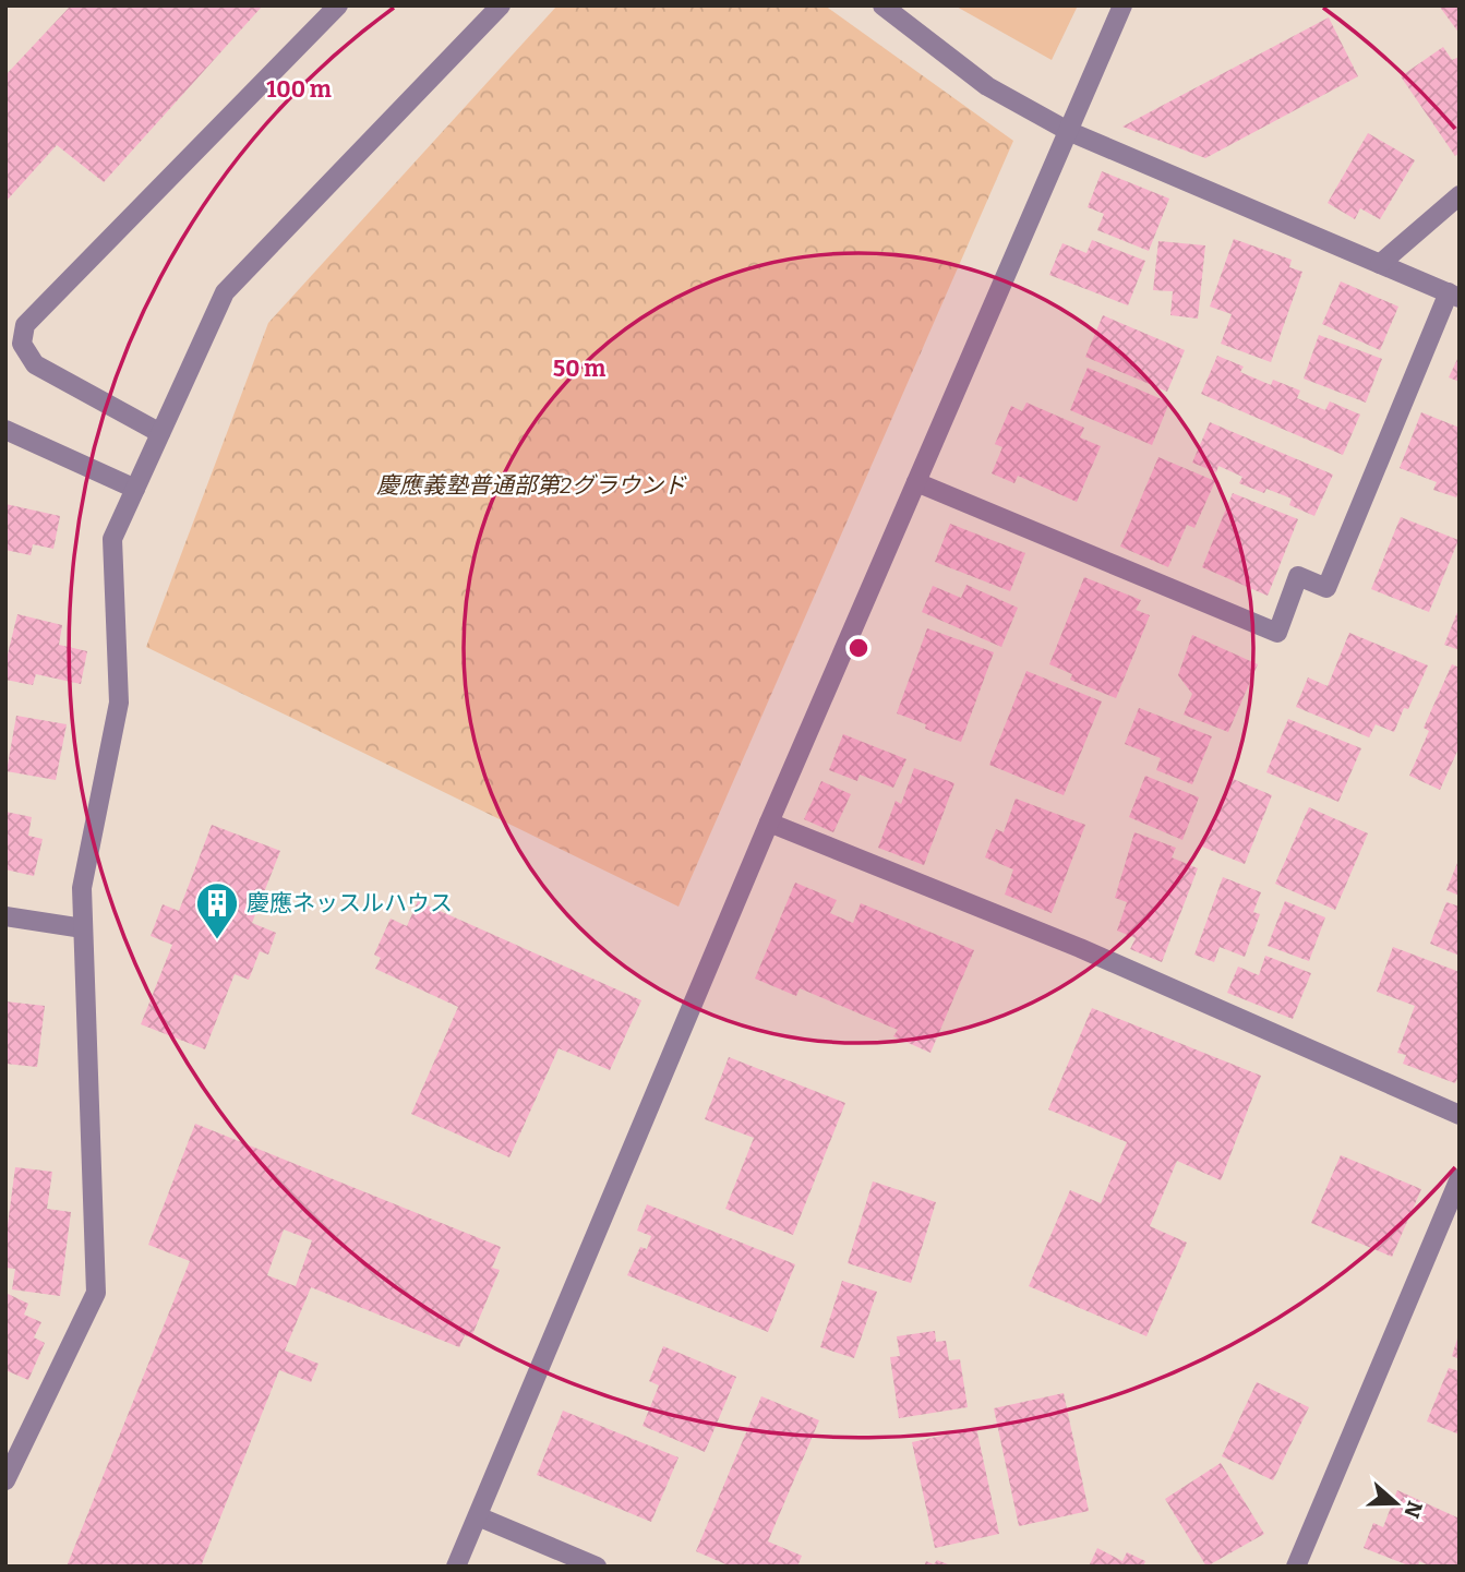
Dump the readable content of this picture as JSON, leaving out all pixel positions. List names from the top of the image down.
{
  "parks": ["慶應義塾普通部第2グラウンド"],
  "places": {
    "building": ["慶應ネッスルハウス"]
  },
  "north": "right",
  "rings": ["100 m", "50 m"]
}
